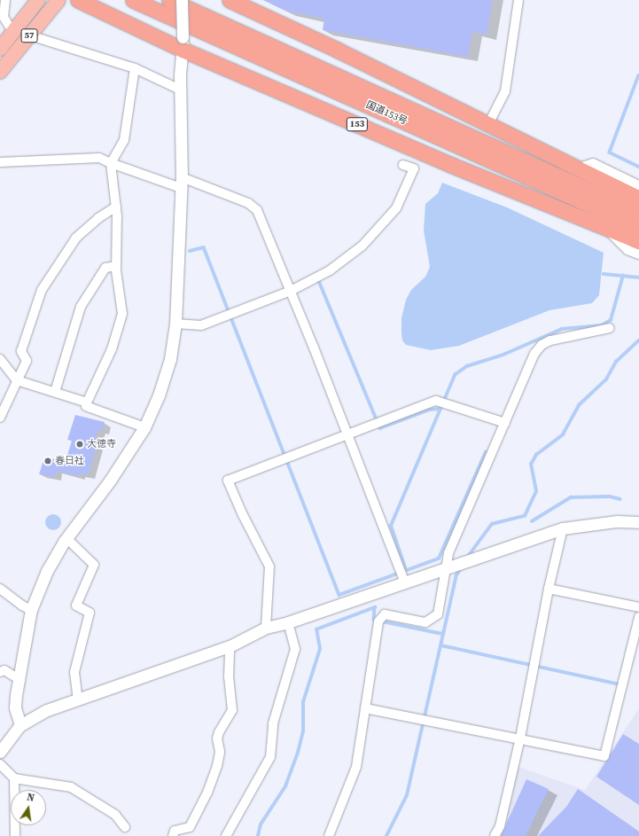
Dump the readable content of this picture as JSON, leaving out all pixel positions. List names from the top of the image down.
{
  "streets": {
    "highway": ["国道153号", "153"],
    "main road": ["57"]
  },
  "places": ["大徳寺", "春日社"],
  "north": "top"
}
